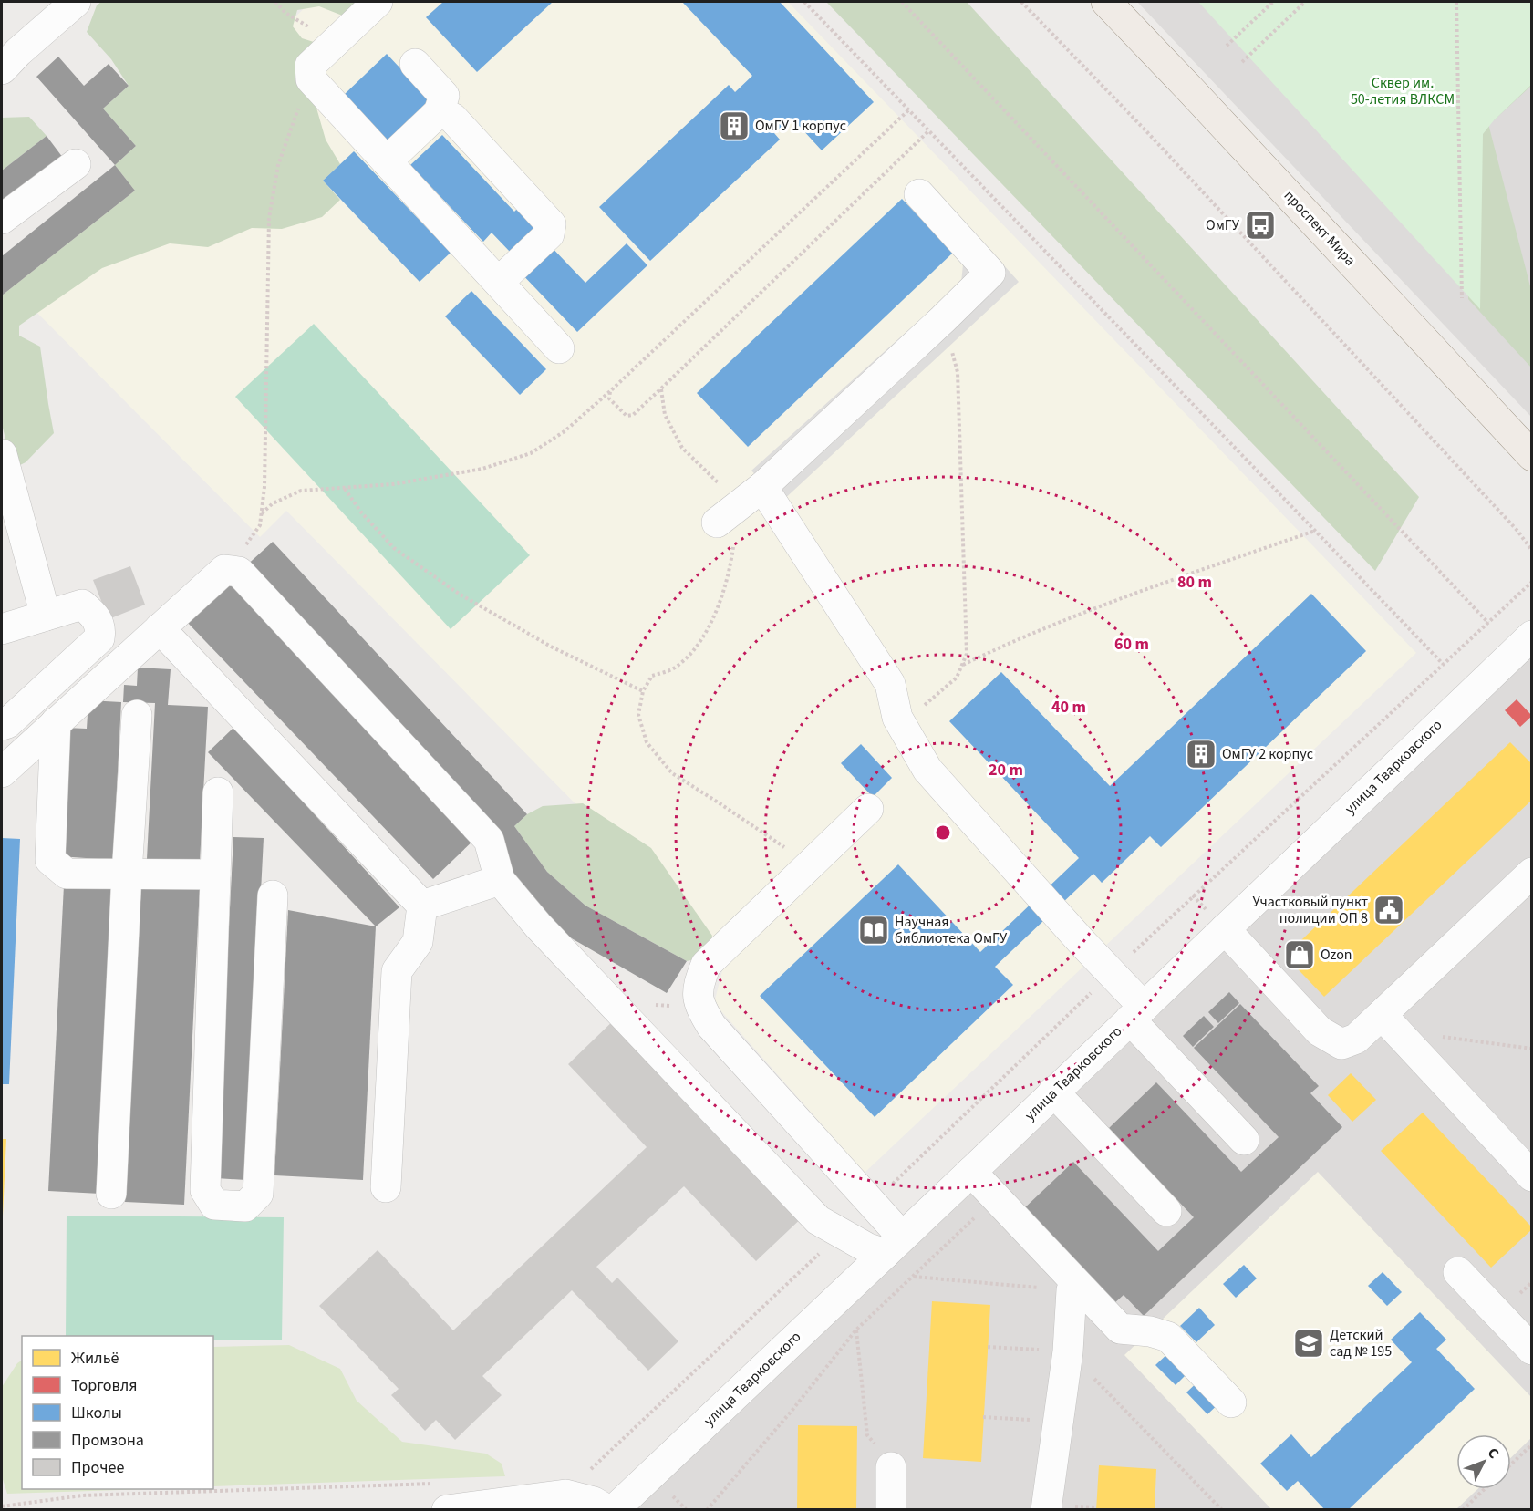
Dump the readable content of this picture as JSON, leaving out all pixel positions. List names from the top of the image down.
{
  "streets": {
    "main road": ["проспект Мира"],
    "street": ["улица Тварковского"]
  },
  "parks": ["Сквер им. 50-летия ВЛКСМ"],
  "places": {
    "building": ["ОмГУ 1 корпус", "ОмГУ 2 корпус"],
    "bus stop": ["ОмГУ"],
    "public building": ["Участковый пункт полиции ОП 8"],
    "library": ["Научная библиотека ОмГУ"],
    "shop": ["Ozon"],
    "school or university": ["Детский сад № 195"]
  },
  "legend": [
    "Жильё",
    "Торговля",
    "Школы",
    "Промзона",
    "Прочее"
  ],
  "north": "top right",
  "rings": [
    "80 m",
    "60 m",
    "40 m",
    "20 m"
  ]
}
